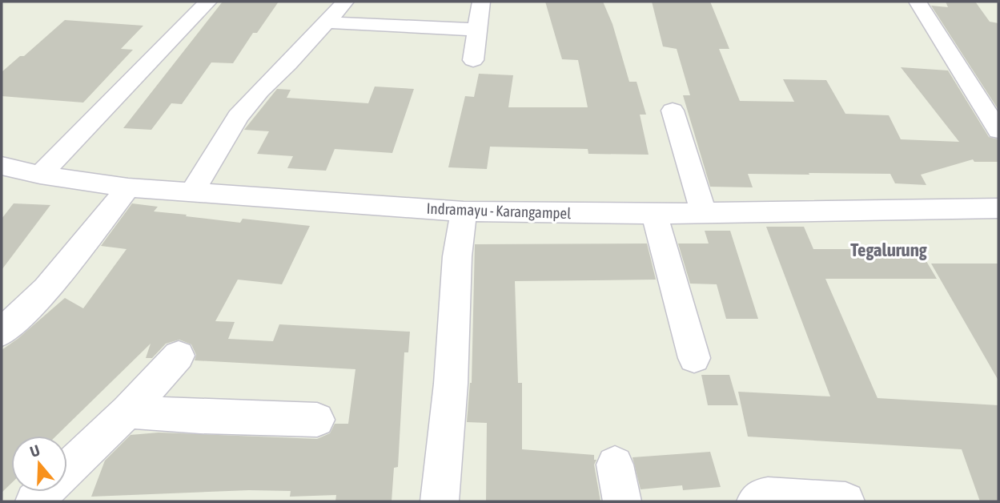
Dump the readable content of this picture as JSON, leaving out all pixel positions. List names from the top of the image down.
{
  "streets": {
    "street": ["Indramayu - Karangampel"]
  },
  "districts": ["Tegalurung"],
  "north": "top"
}
